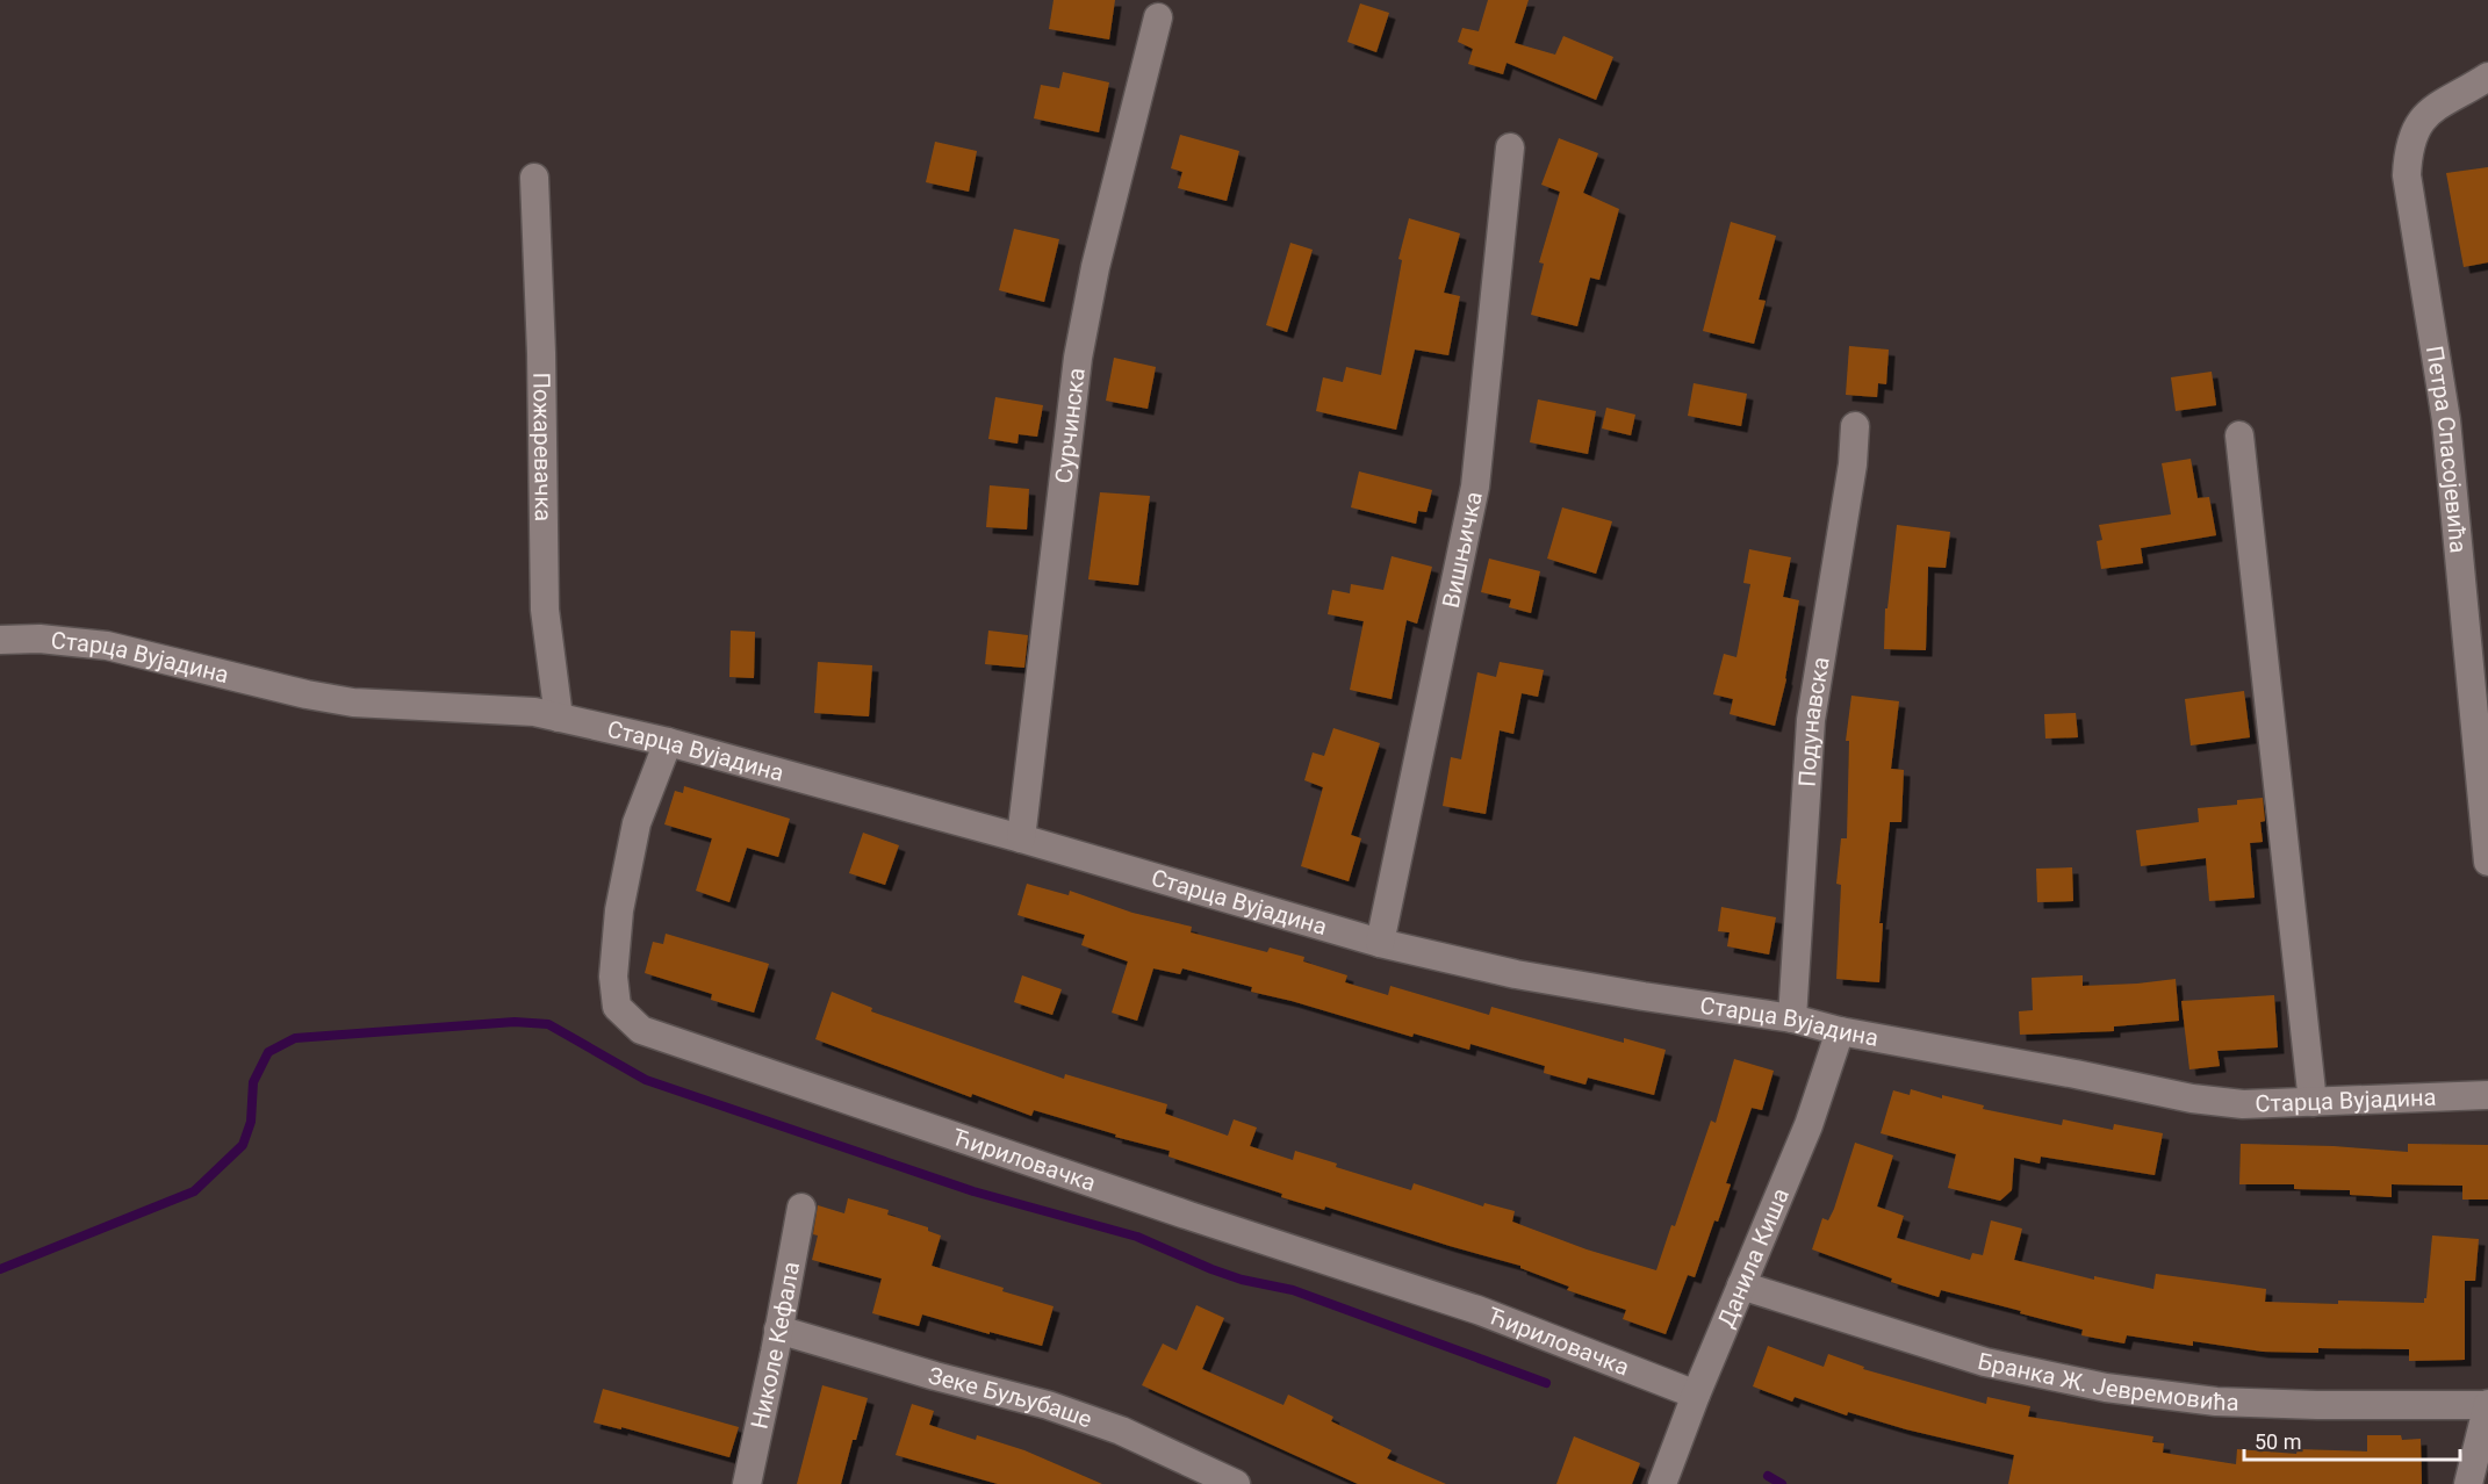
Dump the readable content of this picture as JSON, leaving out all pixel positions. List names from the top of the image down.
{
  "streets": {
    "street": [
      "Сурчинска",
      "Пожаревачка",
      "Петра Спасојевића",
      "Вишњичка",
      "Старца Вујадина",
      "Подунавска",
      "Ћириловачка",
      "Данила Киша",
      "Николе Кефала",
      "Бранка Ж. Јевремовића",
      "Зеке Буљубаше"
    ]
  },
  "crossings": [
    ["Сурчинска", "Старца Вујадина"],
    ["Пожаревачка", "Старца Вујадина"],
    ["Вишњичка", "Старца Вујадина"],
    ["Старца Вујадина", "Подунавска"],
    ["Старца Вујадина", "Ћириловачка"],
    ["Старца Вујадина", "Данила Киша"],
    ["Ћириловачка", "Данила Киша"],
    ["Данила Киша", "Бранка Ж. Јевремовића"],
    ["Николе Кефала", "Зеке Буљубаше"]
  ],
  "scale_bar": "50 m"
}
